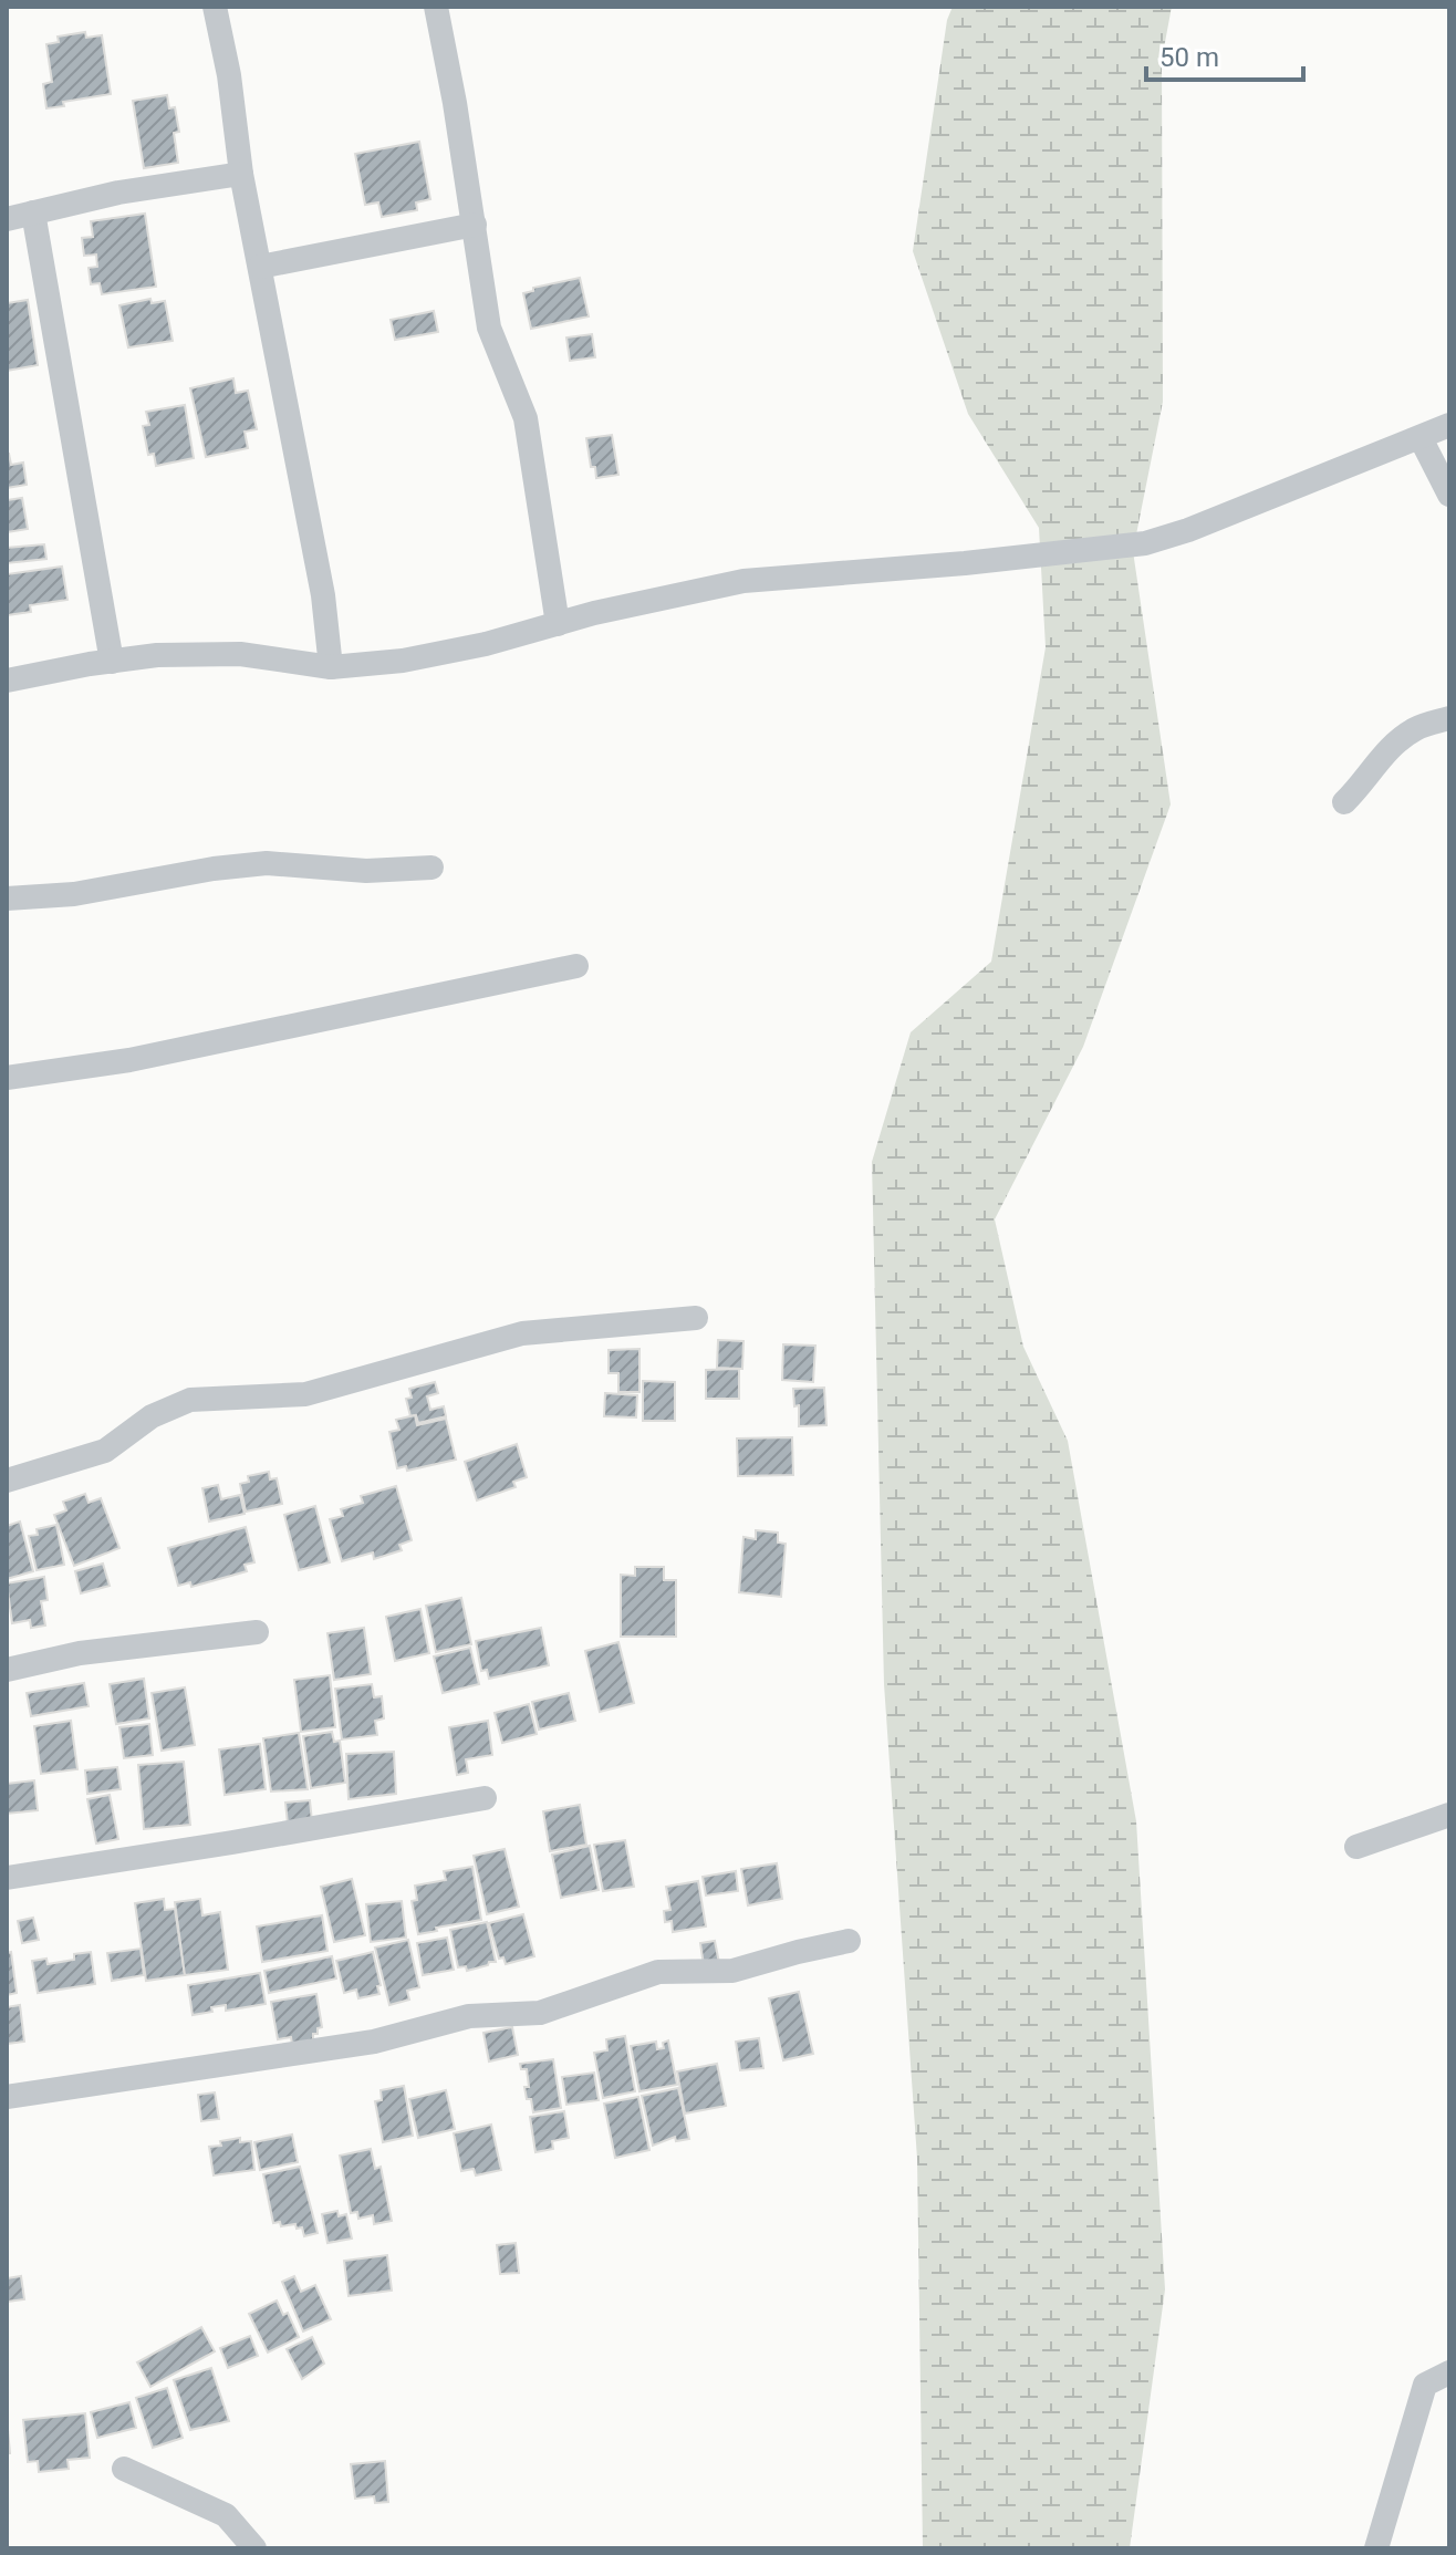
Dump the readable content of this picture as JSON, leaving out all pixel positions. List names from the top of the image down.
{
  "scale_bar": "50 m"
}
